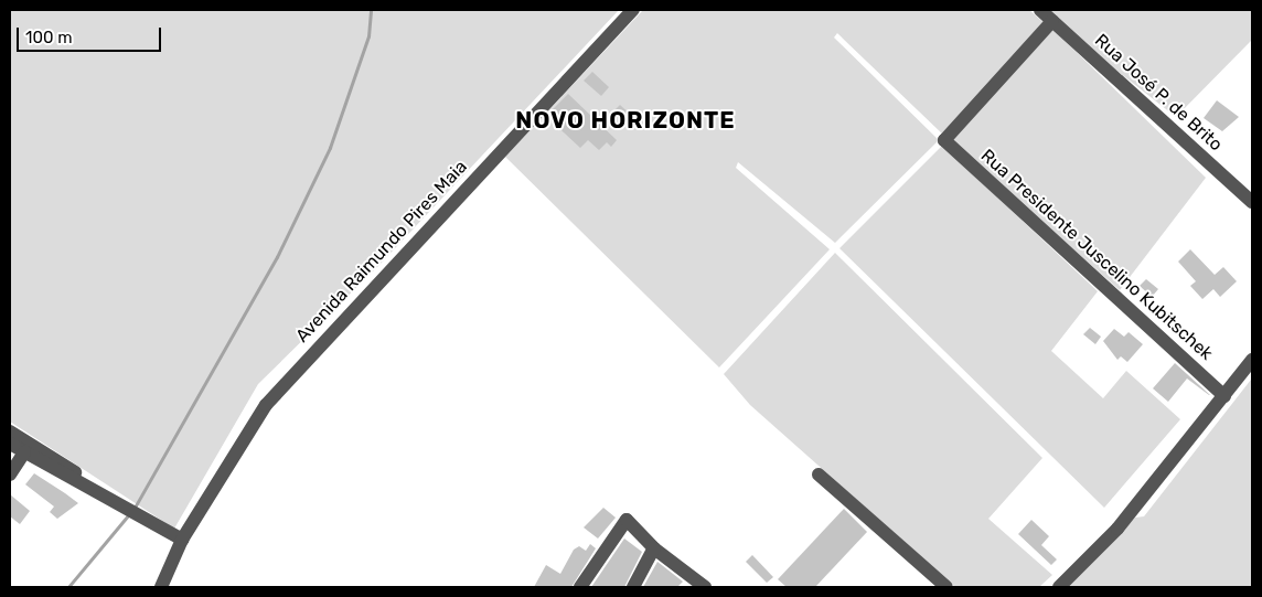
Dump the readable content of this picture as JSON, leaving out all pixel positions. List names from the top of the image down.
{
  "streets": {
    "street": ["Rua José P. de Brito", "Avenida Raimundo Pires Maia", "Rua Presidente Juscelino Kubitschek"]
  },
  "crossings": [
    ["Rua José P. de Brito", "Rua Presidente Juscelino Kubitschek"]
  ],
  "districts": ["NOVO HORIZONTE"],
  "scale_bar": "100 m"
}
